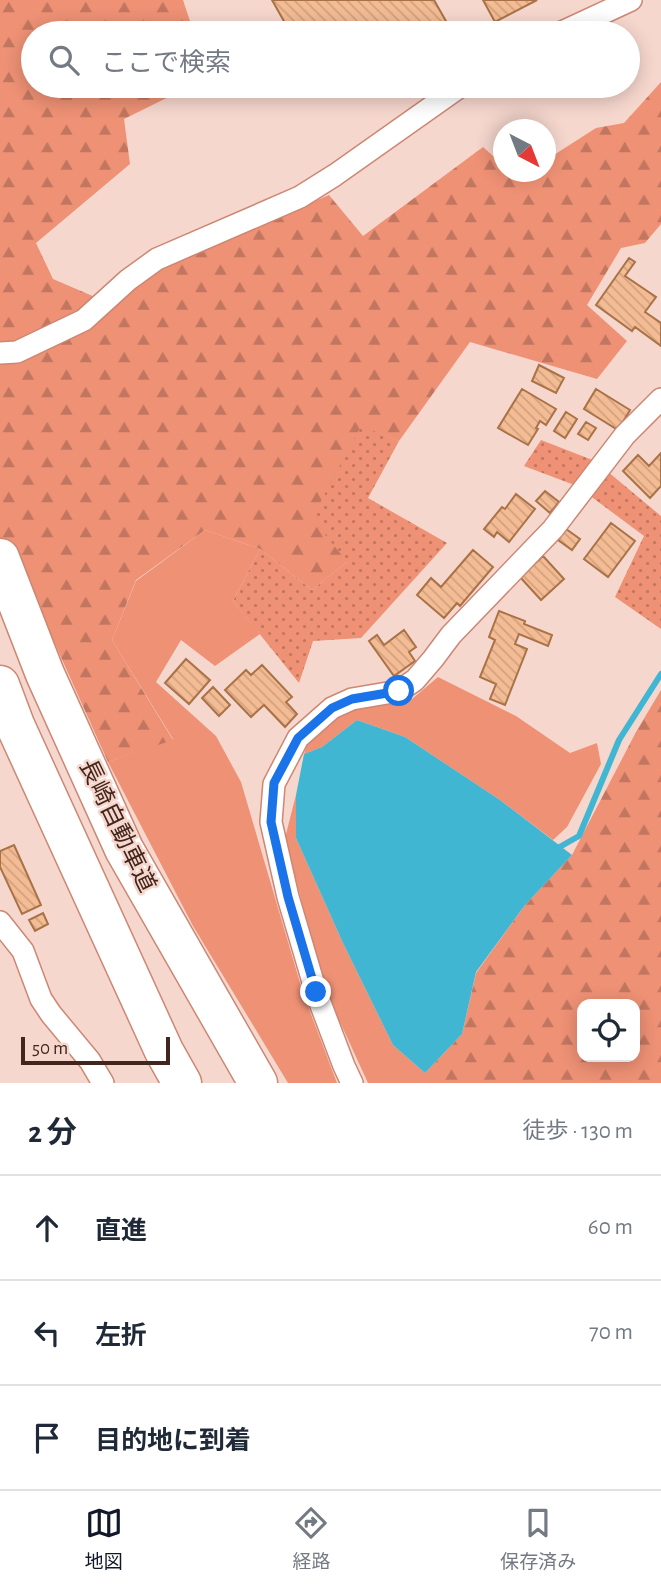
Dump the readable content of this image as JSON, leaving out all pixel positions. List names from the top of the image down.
{
  "streets": {
    "highway": ["長崎自動車道"]
  },
  "scale_bar": "50 m",
  "north": "bottom right",
  "page": {
    "search": "ここで検索",
    "scale": "50 m",
    "heading": ["2 分", "徒歩 · 130 m"],
    "list": [
      ["直進", "60 m"],
      ["左折", "70 m"],
      "目的地に到着"
    ],
    "nav": ["地図", "経路", "保存済み"]
  }
}
